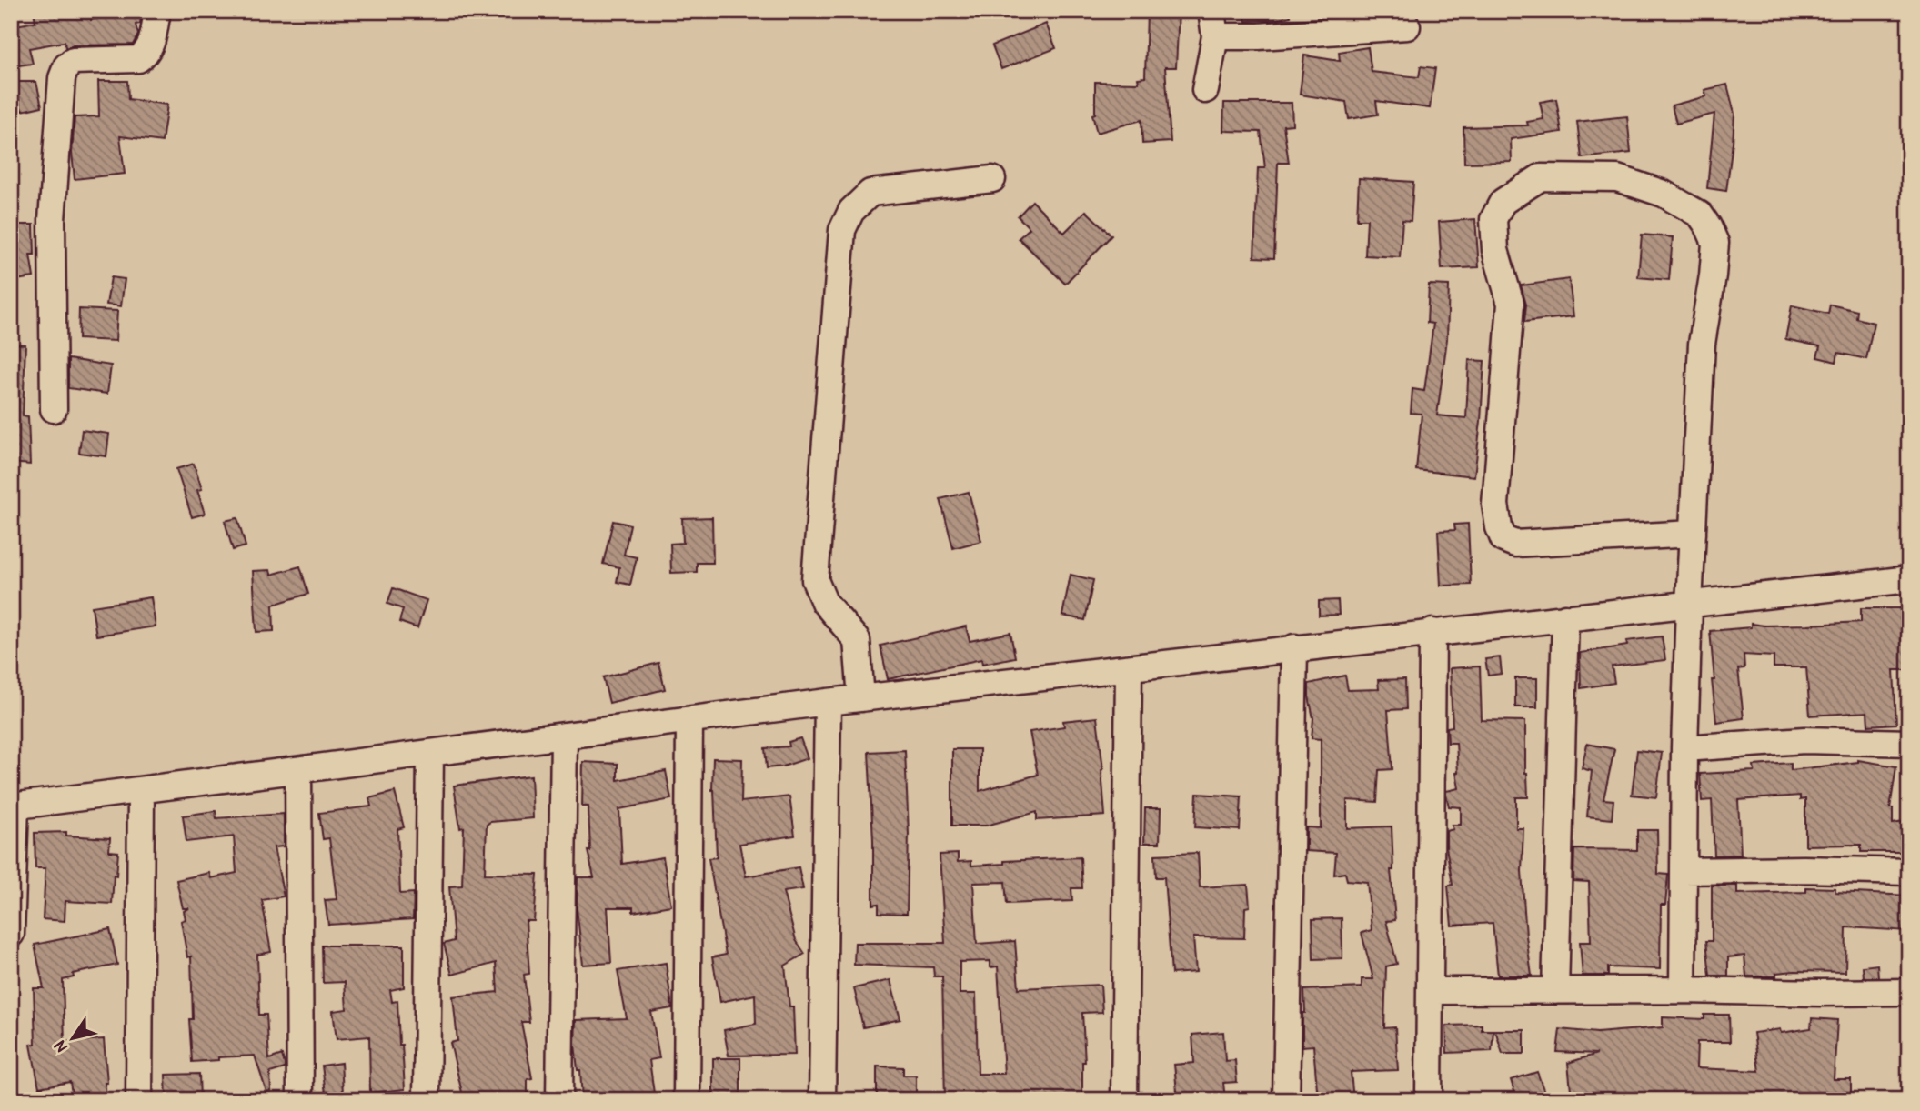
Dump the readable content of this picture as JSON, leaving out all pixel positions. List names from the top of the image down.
{
  "north": "bottom left"
}
